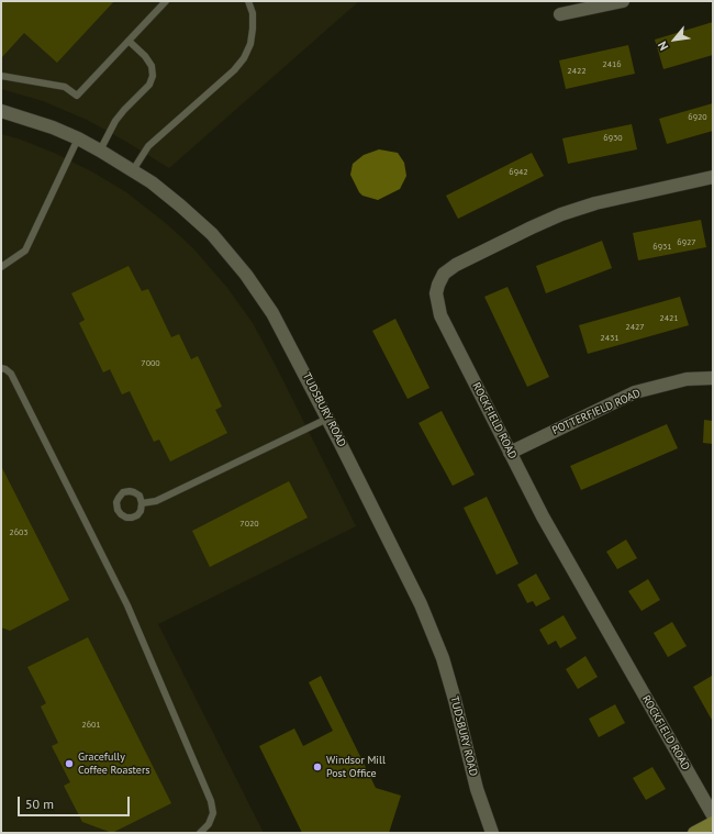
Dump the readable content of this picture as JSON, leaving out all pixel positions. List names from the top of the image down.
{
  "streets": {
    "street": ["TUDSBURY ROAD", "POTTERFIELD ROAD", "ROCKFIELD ROAD"]
  },
  "crossings": [
    ["POTTERFIELD ROAD", "ROCKFIELD ROAD"]
  ],
  "places": ["Gracefully Coffee Roasters", "Windsor Mill Post Office"],
  "house_numbers": [
    "2416",
    "2422",
    "6920",
    "6930",
    "6942",
    "6927",
    "6931",
    "2421",
    "2427",
    "2431",
    "7000",
    "7020",
    "2603",
    "2601"
  ],
  "scale_bar": "50 m",
  "north": "bottom left"
}
